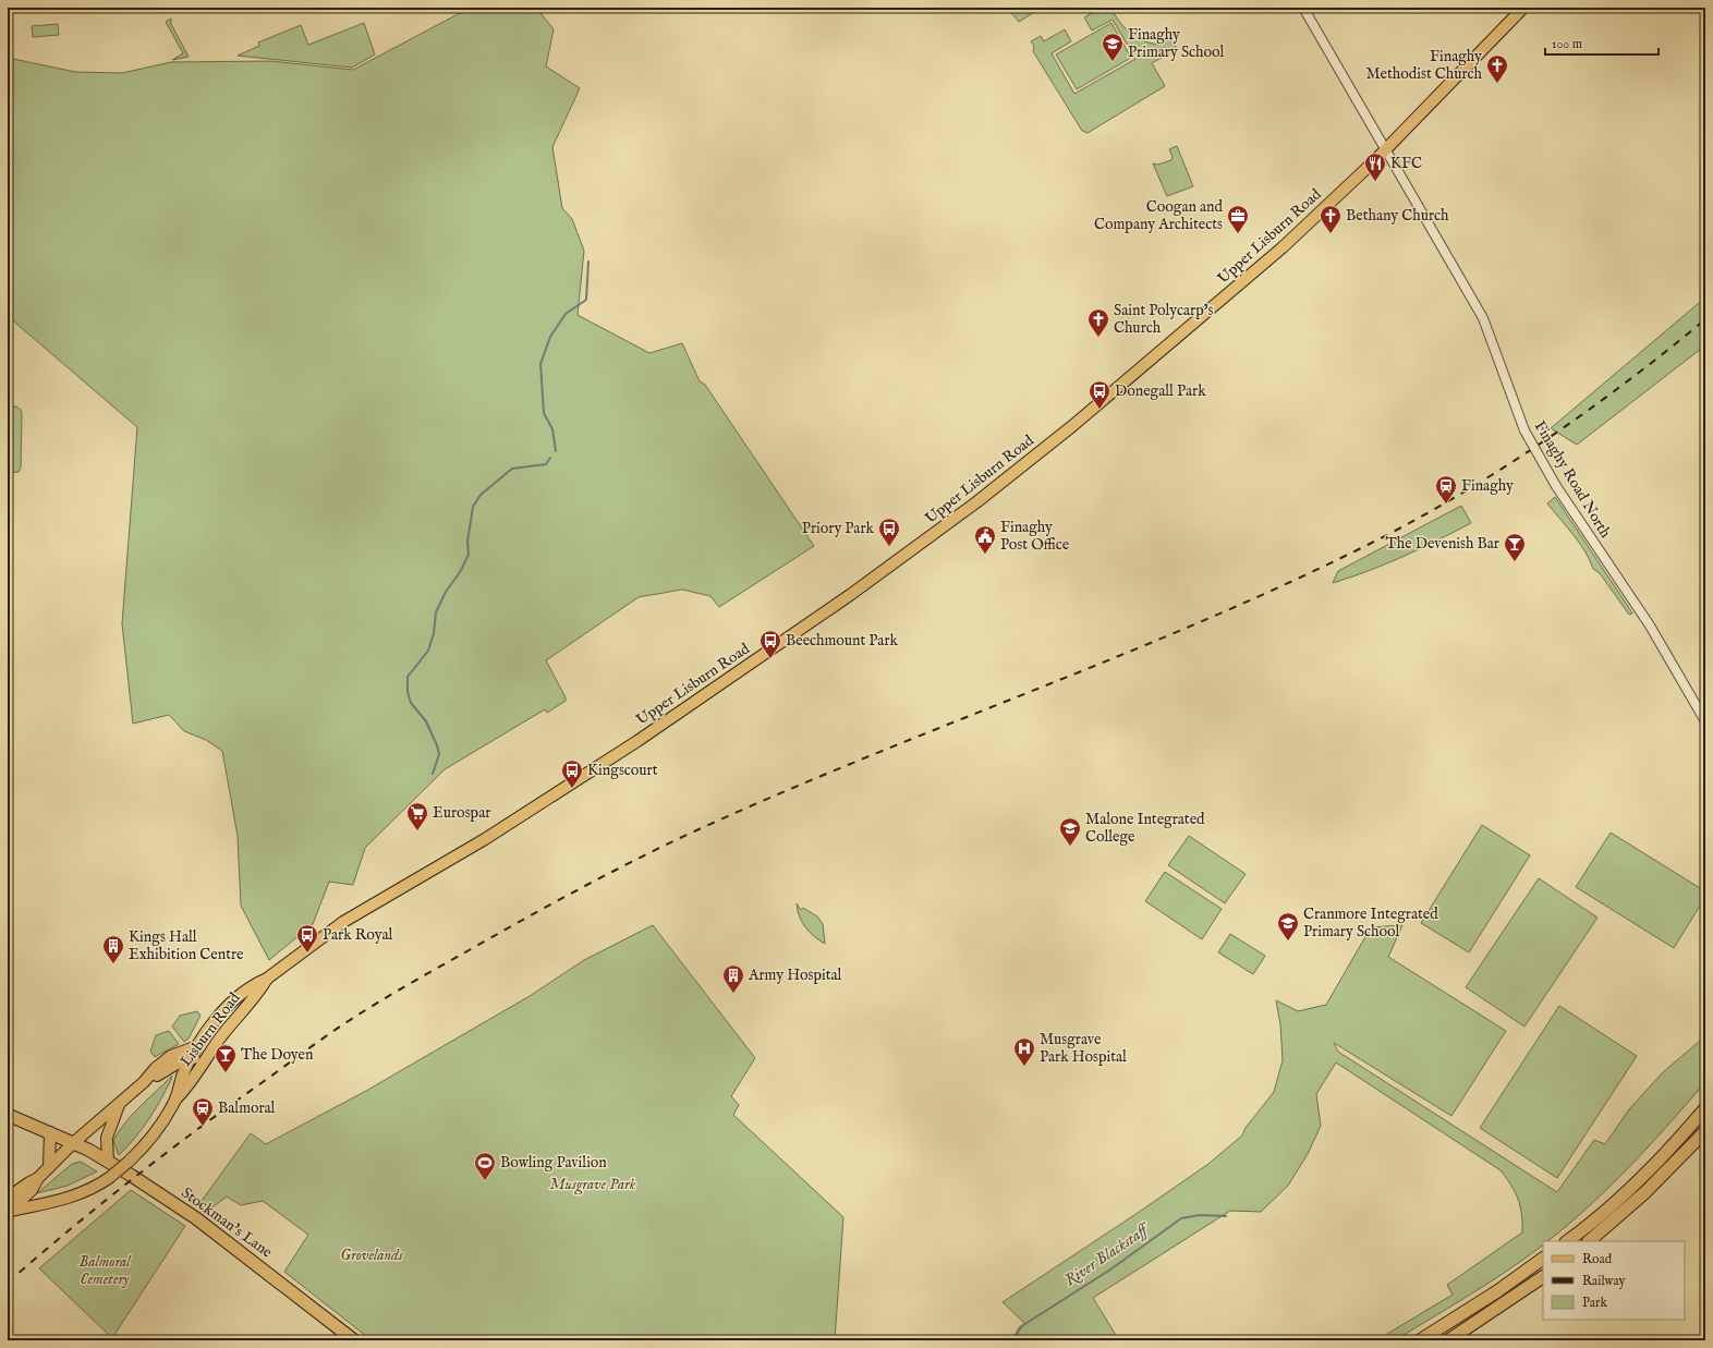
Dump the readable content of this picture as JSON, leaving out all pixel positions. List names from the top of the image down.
{
  "streets": {
    "highway": ["Stockman's Lane"],
    "main road": ["Upper Lisburn Road", "Lisburn Road"],
    "street": ["Finaghy Road North"]
  },
  "crossings": [
    ["Upper Lisburn Road", "Finaghy Road North"],
    ["Upper Lisburn Road", "Lisburn Road"]
  ],
  "water": ["River Blackstaff"],
  "parks": ["Musgrave Park", "Grovelands", "Balmoral Cemetery"],
  "places": {
    "school or university": ["Finaghy Primary School", "Malone Integrated College", "Cranmore Integrated Primary School"],
    "church": ["Finaghy Methodist Church", "Bethany Church", "Saint Polycarp's Church"],
    "restaurant": ["KFC"],
    "office": ["Coogan and Company Architects"],
    "bus stop": [
      "Donegall Park",
      "Priory Park",
      "Beechmount Park",
      "Kingscourt",
      "Park Royal"
    ],
    "station": ["Finaghy", "Balmoral"],
    "public building": ["Finaghy Post Office"],
    "bar": ["The Devenish Bar", "The Doyen"],
    "supermarket": ["Eurospar"],
    "building": ["Kings Hall Exhibition Centre", "Army Hospital"],
    "hospital": ["Musgrave Park Hospital"],
    "sports": ["Bowling Pavilion"]
  },
  "legend": ["Road", "Railway", "Park"],
  "scale_bar": "100 m"
}
